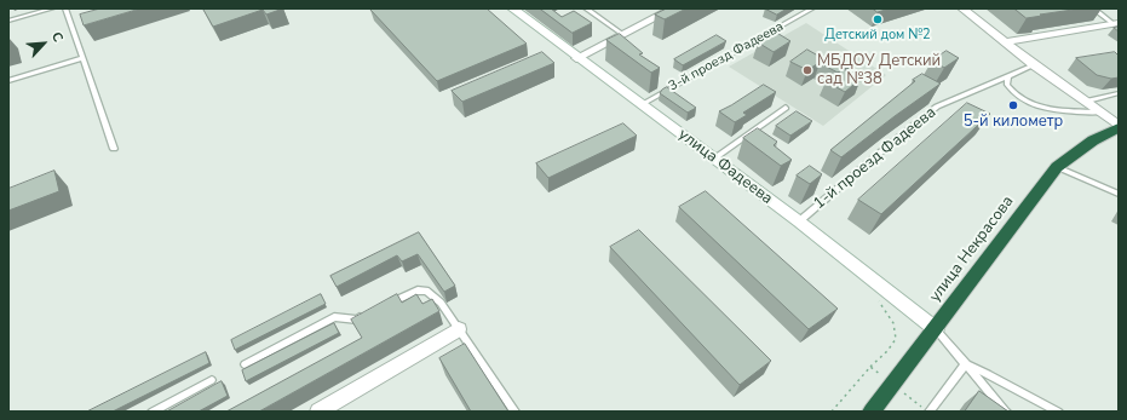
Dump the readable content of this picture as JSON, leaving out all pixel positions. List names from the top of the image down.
{
  "streets": {
    "highway": ["улица Некрасова"],
    "main road": ["улица Фадеева"],
    "lane": ["3-й проезд Фадеева", "1-й проезд Фадеева"]
  },
  "crossings": [
    ["3-й проезд Фадеева", "улица Фадеева"],
    ["1-й проезд Фадеева", "улица Фадеева"],
    ["улица Фадеева", "улица Некрасова"]
  ],
  "places": ["Детский дом №2", "МБДОУ Детский сад №38", "5-й километр"],
  "north": "top right"
}
